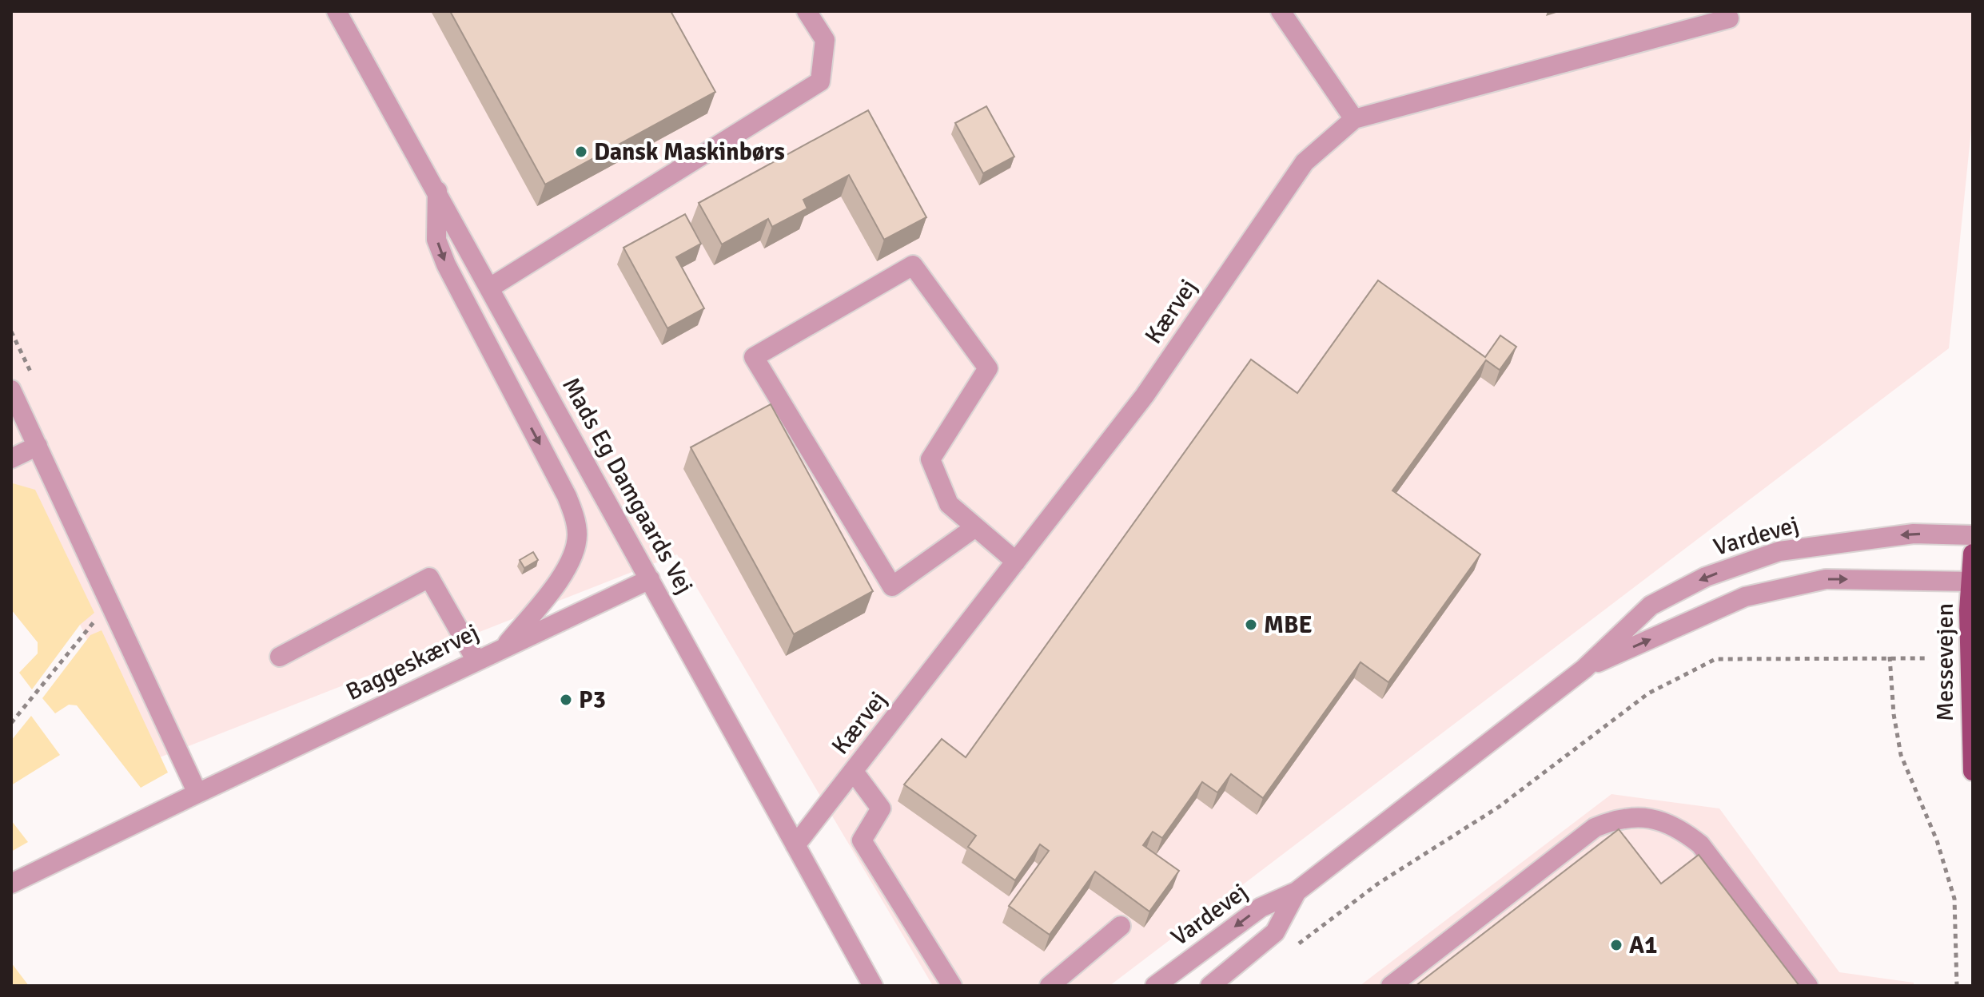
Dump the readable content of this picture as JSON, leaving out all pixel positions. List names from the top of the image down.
{
  "streets": {
    "main road": ["Messevejen"],
    "street": [
      "Kærvej",
      "Mads Eg Damgaards Vej",
      "Vardevej",
      "Baggeskærvej"
    ]
  },
  "crossings": [
    ["Kærvej", "Mads Eg Damgaards Vej"],
    ["Mads Eg Damgaards Vej", "Baggeskærvej"],
    ["Vardevej", "Messevejen"]
  ],
  "places": [
    "Dansk Maskinbørs",
    "MBE",
    "P3",
    "A1"
  ]
}
